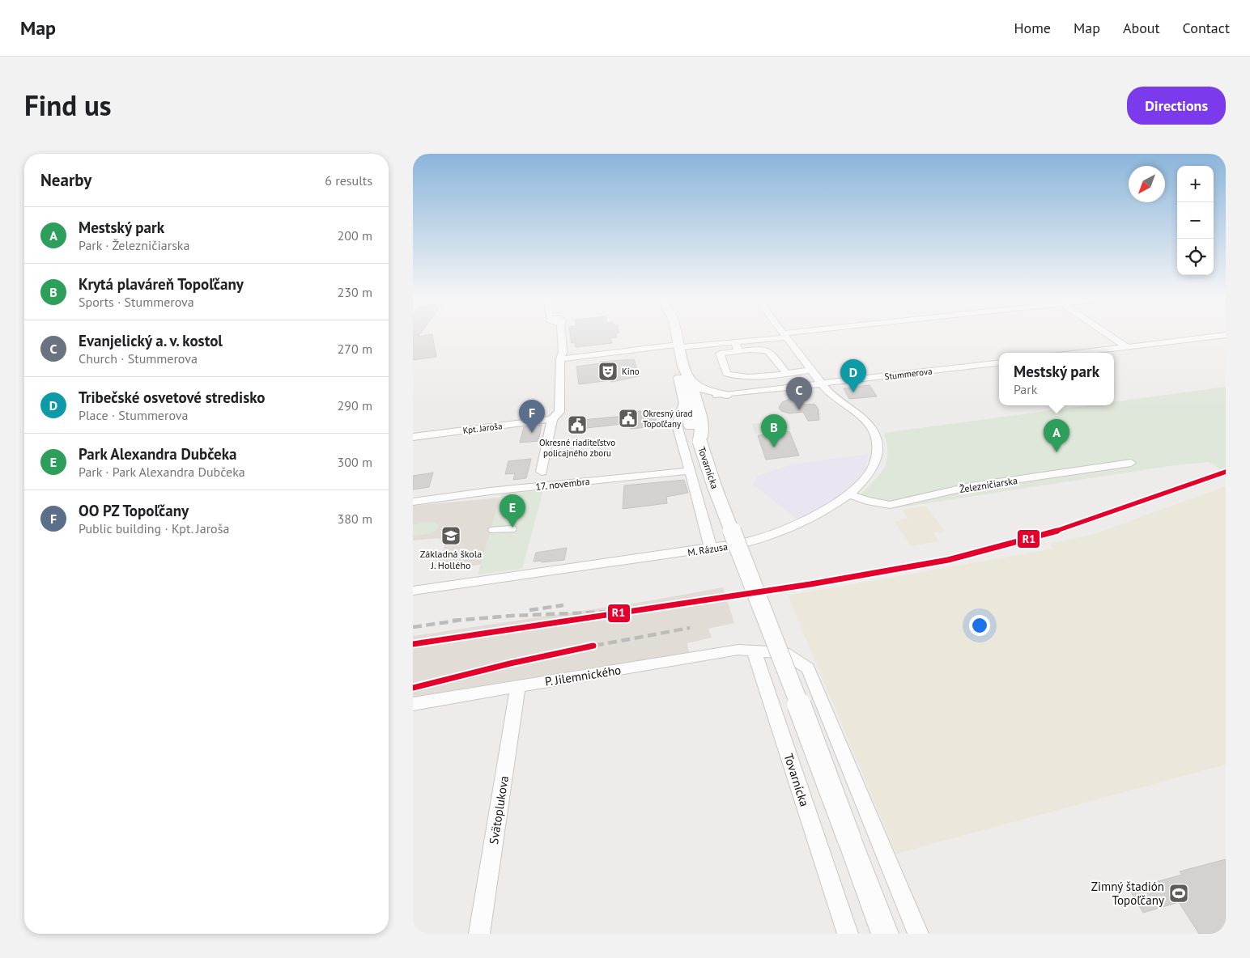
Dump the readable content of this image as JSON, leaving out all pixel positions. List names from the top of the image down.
{
  "streets": {
    "main road": ["Tovarnícka"],
    "street": [
      "Stummerova",
      "Kpt. Jaroša",
      "17. novembra",
      "Železničiarska",
      "M. Rázusa",
      "P. Jilemnického",
      "Svätoplukova"
    ]
  },
  "crossings": [
    ["Stummerova", "M. Rázusa"],
    ["Tovarnícka", "P. Jilemnického"],
    ["Železničiarska", "M. Rázusa"],
    ["P. Jilemnického", "Svätoplukova"]
  ],
  "places": {
    "theatre": ["Kino"],
    "public building": ["Okresný úrad Topoľčany", "Okresné riaditeľstvo policajného zboru"],
    "school or university": ["Základná škola J. Hollého"],
    "sports": ["Zimný štadión Topoľčany"]
  },
  "lines": ["transit line R1"],
  "north": "bottom left",
  "page": {
    "header": "Map",
    "nav": [
      "Home",
      "Map",
      "About",
      "Contact"
    ],
    "title": "Find us",
    "buttons": "Directions",
    "heading": ["Nearby", "6 results"],
    "map_buttons": ["+", "−"],
    "list": [
      {
        "mark": "A",
        "name": "Mestský park",
        "note": "Park · Železničiarska",
        "value": "200 m"
      },
      {
        "mark": "B",
        "name": "Krytá plaváreň Topoľčany",
        "note": "Sports · Stummerova",
        "value": "230 m"
      },
      {
        "mark": "C",
        "name": "Evanjelický a. v. kostol",
        "note": "Church · Stummerova",
        "value": "270 m"
      },
      {
        "mark": "D",
        "name": "Tribečské osvetové stredisko",
        "note": "Place · Stummerova",
        "value": "290 m"
      },
      {
        "mark": "E",
        "name": "Park Alexandra Dubčeka",
        "note": "Park · Park Alexandra Dubčeka",
        "value": "300 m"
      },
      {
        "mark": "F",
        "name": "OO PZ Topoľčany",
        "note": "Public building · Kpt. Jaroša",
        "value": "380 m"
      }
    ],
    "popup": ["Mestský park", "Park"],
    "pins": [
      "D",
      "C",
      "F",
      "B",
      "A",
      "E"
    ]
  }
}
